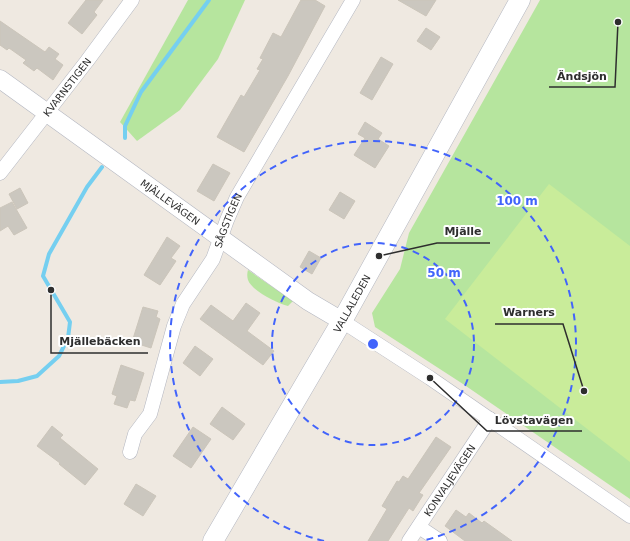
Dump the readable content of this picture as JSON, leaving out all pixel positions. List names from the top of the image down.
{
  "streets": {
    "main road": ["VALLALEDEN"],
    "street": [
      "KVARNSTIGEN",
      "MJÄLLEVÄGEN",
      "SÅGSTIGEN",
      "KONVALJEVÄGEN"
    ]
  },
  "crossings": [
    ["KVARNSTIGEN", "MJÄLLEVÄGEN"],
    ["MJÄLLEVÄGEN", "SÅGSTIGEN"],
    ["MJÄLLEVÄGEN", "VALLALEDEN"]
  ],
  "places": [
    "Ändsjön",
    "Mjälle",
    "Mjällebäcken",
    "Lövstavägen",
    "Warners"
  ],
  "rings": ["100 m", "50 m"]
}
